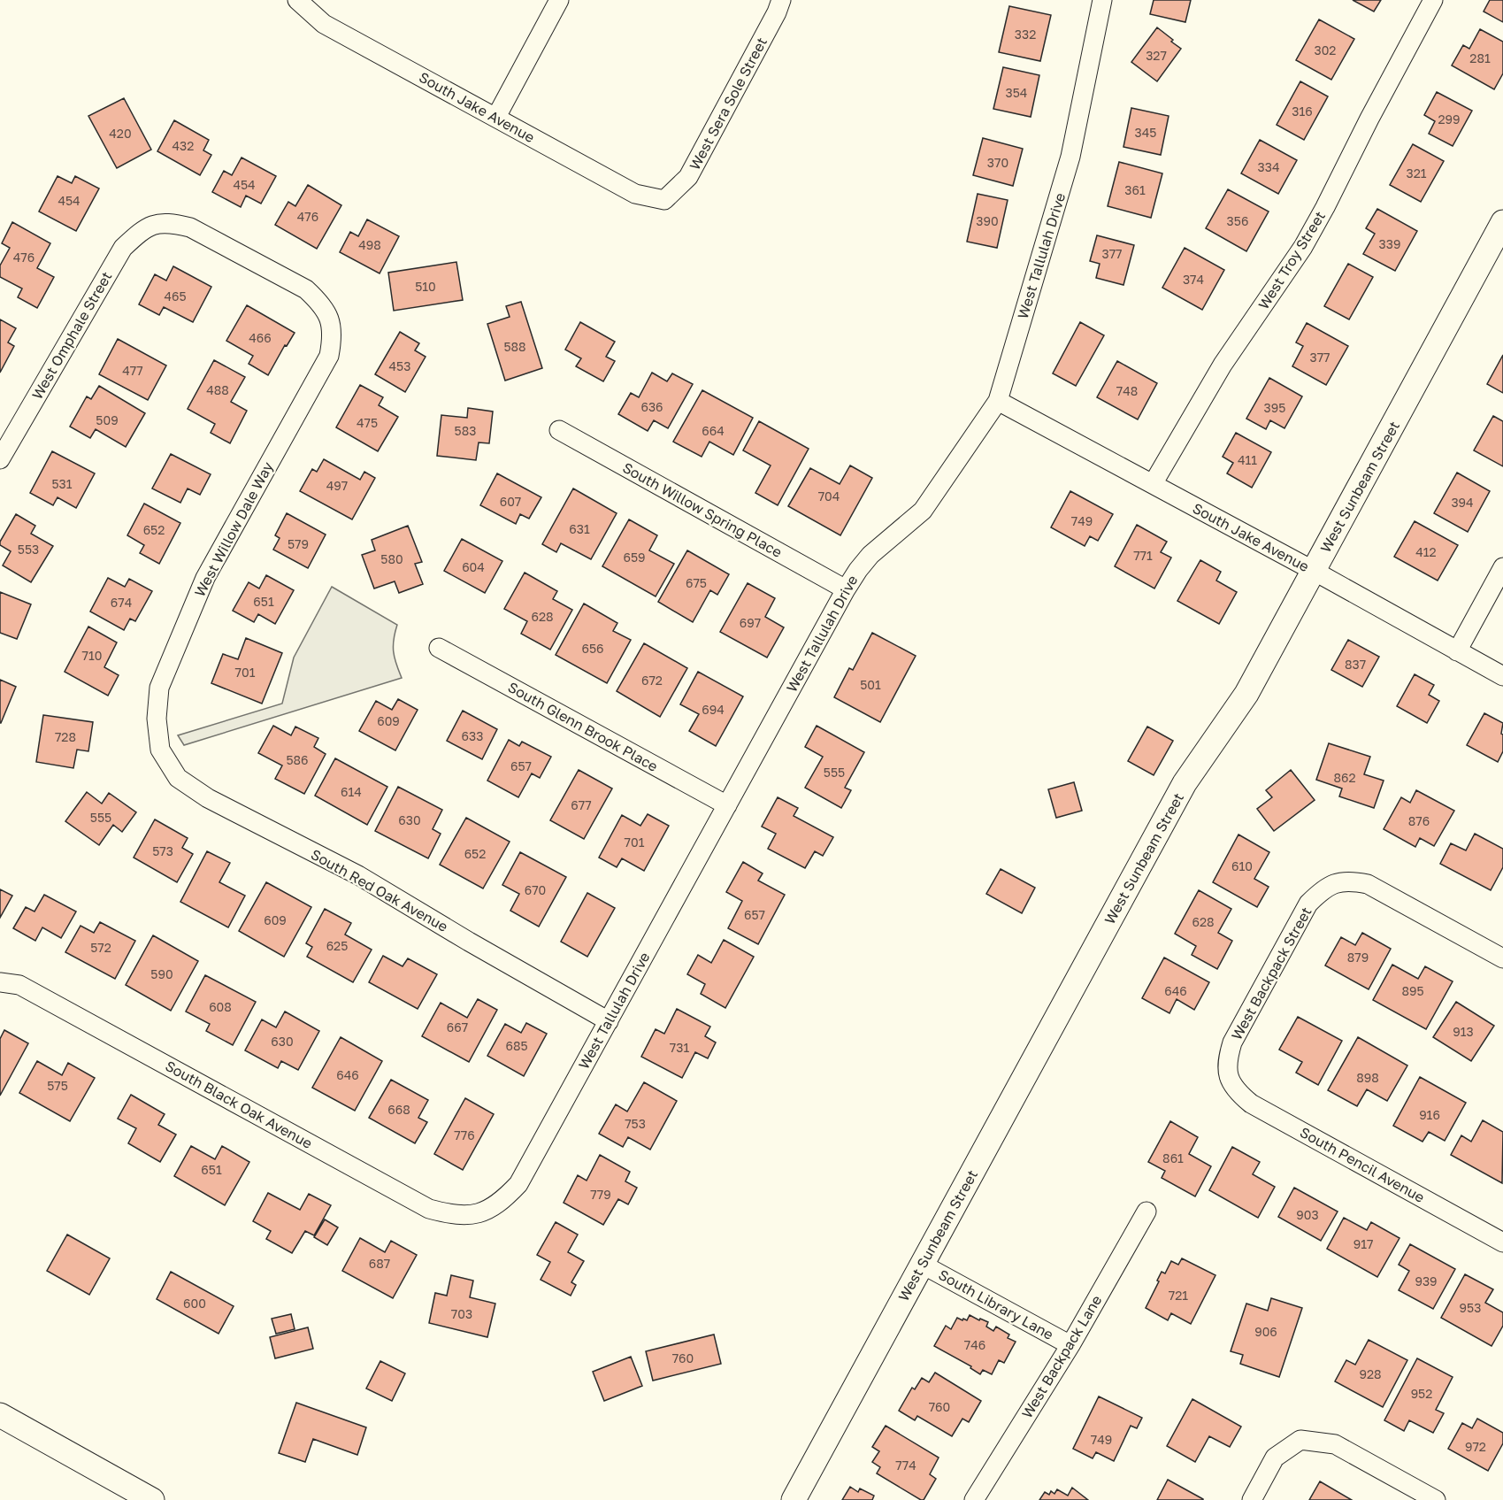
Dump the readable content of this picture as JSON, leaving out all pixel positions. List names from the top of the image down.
{
  "streets": {
    "street": [
      "West Sera Sole Street",
      "South Jake Avenue",
      "West Tallulah Drive",
      "West Troy Street",
      "West Omphale Street",
      "West Sunbeam Street",
      "South Willow Spring Place",
      "West Willow Dale Way",
      "South Glenn Brook Place",
      "South Red Oak Avenue",
      "West Backpack Street",
      "South Black Oak Avenue",
      "South Pencil Avenue",
      "South Library Lane",
      "West Backpack Lane"
    ]
  },
  "crossings": [
    ["West Sera Sole Street", "South Jake Avenue"],
    ["South Jake Avenue", "West Tallulah Drive"],
    ["South Jake Avenue", "West Troy Street"],
    ["South Jake Avenue", "West Sunbeam Street"],
    ["West Tallulah Drive", "South Willow Spring Place"],
    ["West Tallulah Drive", "South Glenn Brook Place"],
    ["West Tallulah Drive", "South Red Oak Avenue"],
    ["West Tallulah Drive", "South Black Oak Avenue"],
    ["West Omphale Street", "West Willow Dale Way"],
    ["West Sunbeam Street", "South Library Lane"],
    ["West Willow Dale Way", "South Red Oak Avenue"],
    ["West Backpack Street", "South Pencil Avenue"],
    ["South Library Lane", "West Backpack Lane"]
  ],
  "house_numbers": [
    "332",
    "302",
    "327",
    "281",
    "354",
    "316",
    "299",
    "345",
    "420",
    "432",
    "370",
    "334",
    "321",
    "454",
    "361",
    "454",
    "476",
    "390",
    "356",
    "339",
    "498",
    "377",
    "476",
    "374",
    "510",
    "465",
    "466",
    "588",
    "377",
    "453",
    "477",
    "488",
    "748",
    "636",
    "395",
    "509",
    "475",
    "583",
    "664",
    "411",
    "531",
    "497",
    "704",
    "607",
    "394",
    "749",
    "631",
    "652",
    "579",
    "553",
    "412",
    "771",
    "659",
    "580",
    "604",
    "675",
    "651",
    "674",
    "628",
    "697",
    "656",
    "710",
    "837",
    "701",
    "672",
    "501",
    "694",
    "609",
    "633",
    "728",
    "586",
    "657",
    "555",
    "862",
    "614",
    "677",
    "555",
    "630",
    "876",
    "701",
    "573",
    "652",
    "610",
    "670",
    "657",
    "609",
    "628",
    "625",
    "572",
    "879",
    "590",
    "646",
    "895",
    "608",
    "667",
    "913",
    "630",
    "685",
    "731",
    "646",
    "898",
    "575",
    "668",
    "916",
    "753",
    "776",
    "861",
    "651",
    "779",
    "903",
    "917",
    "687",
    "939",
    "721",
    "600",
    "953",
    "703",
    "906",
    "746",
    "760",
    "928",
    "952",
    "760",
    "749",
    "972",
    "774"
  ]
}
